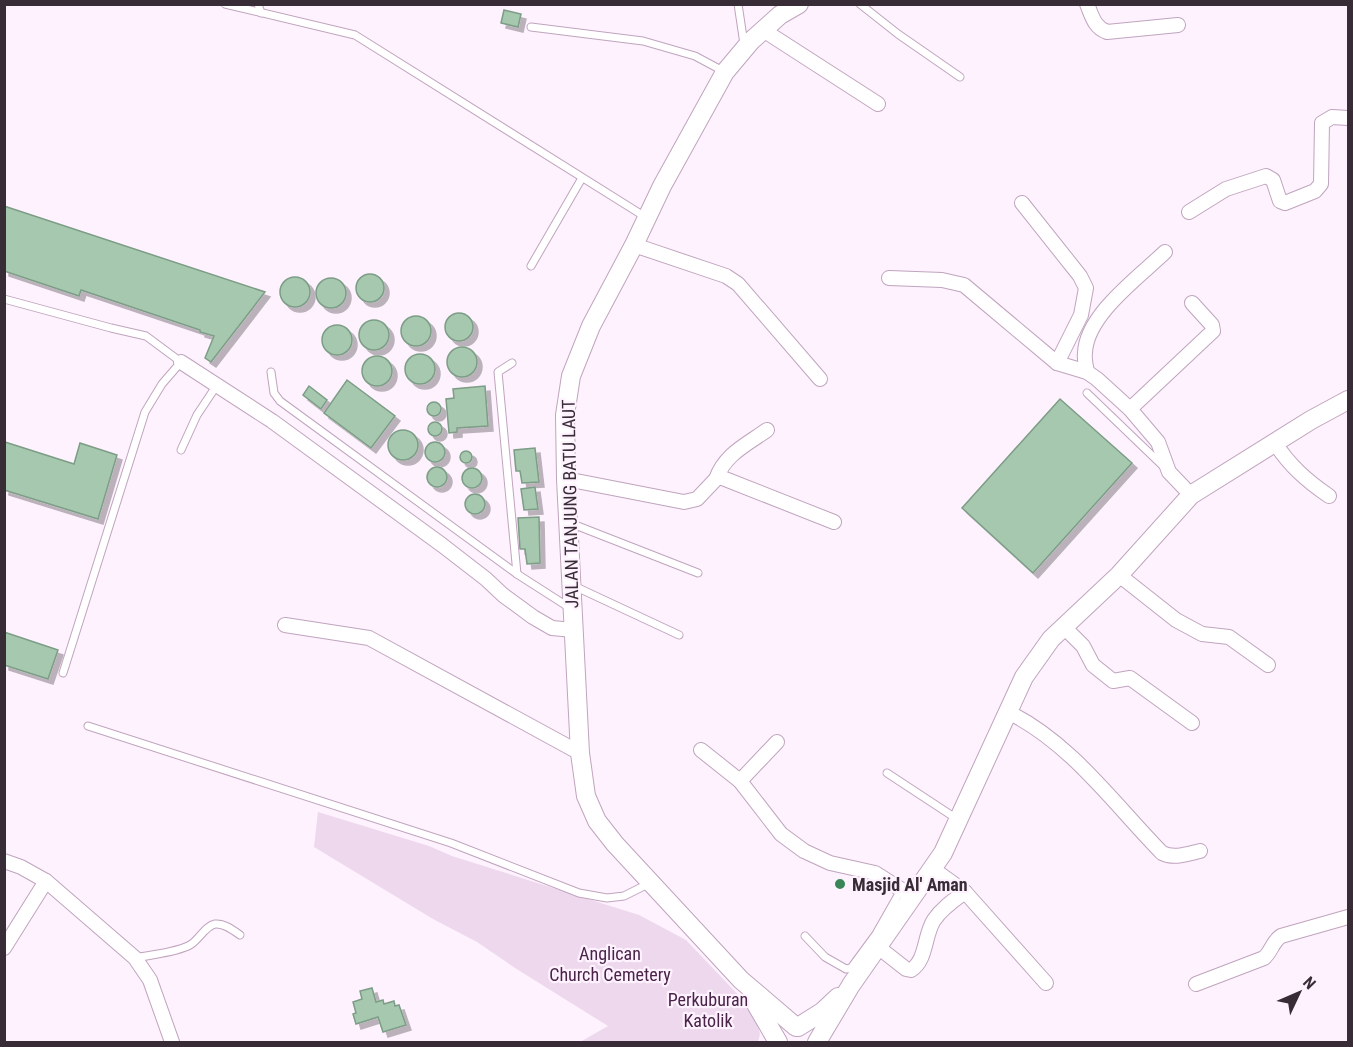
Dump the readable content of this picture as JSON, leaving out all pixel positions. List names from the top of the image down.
{
  "streets": {
    "street": ["JALAN TANJUNG BATU LAUT"]
  },
  "parks": ["Anglican Church Cemetery", "Perkuburan Katolik"],
  "places": ["Masjid Al' Aman"],
  "north": "top right"
}
